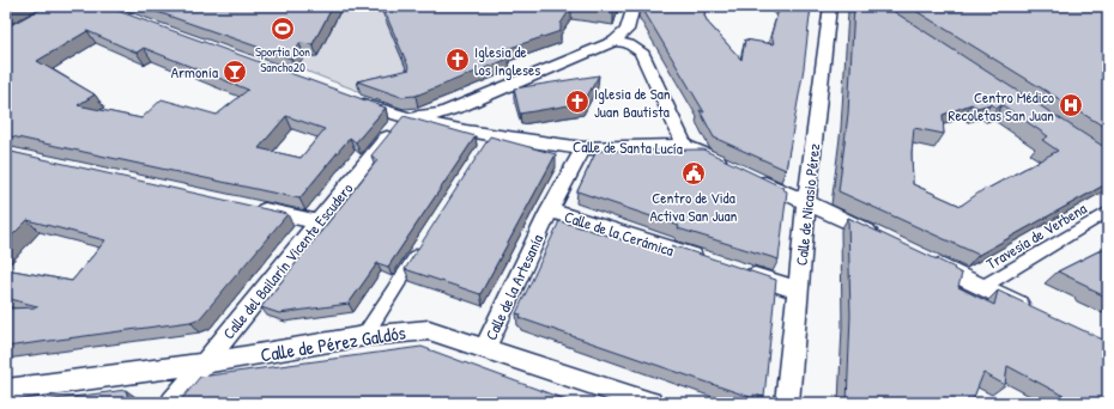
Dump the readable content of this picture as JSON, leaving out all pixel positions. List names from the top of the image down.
{
  "streets": {
    "street": [
      "Calle de Santa Lucía",
      "Calle de Nicasio Pérez",
      "Calle de la Cerámica",
      "Travesía de Verbena",
      "Calle del Bailarín Vicente Escudero",
      "Calle de la Artesanía",
      "Calle de Pérez Galdós"
    ]
  },
  "crossings": [
    ["Calle de Santa Lucía", "Calle del Bailarín Vicente Escudero"],
    ["Calle de Santa Lucía", "Calle de la Artesanía"],
    ["Calle de la Cerámica", "Calle de la Artesanía"],
    ["Calle del Bailarín Vicente Escudero", "Calle de Pérez Galdós"],
    ["Calle de la Artesanía", "Calle de Pérez Galdós"]
  ],
  "places": {
    "sports": ["Sportia Don Sancho20"],
    "church": ["Iglesia de los Ingleses", "Iglesia de San Juan Bautista"],
    "bar": ["Armonía"],
    "hospital": ["Centro Médico Recoletas San Juan"],
    "public building": ["Centro de Vida Activa San Juan"]
  }
}
